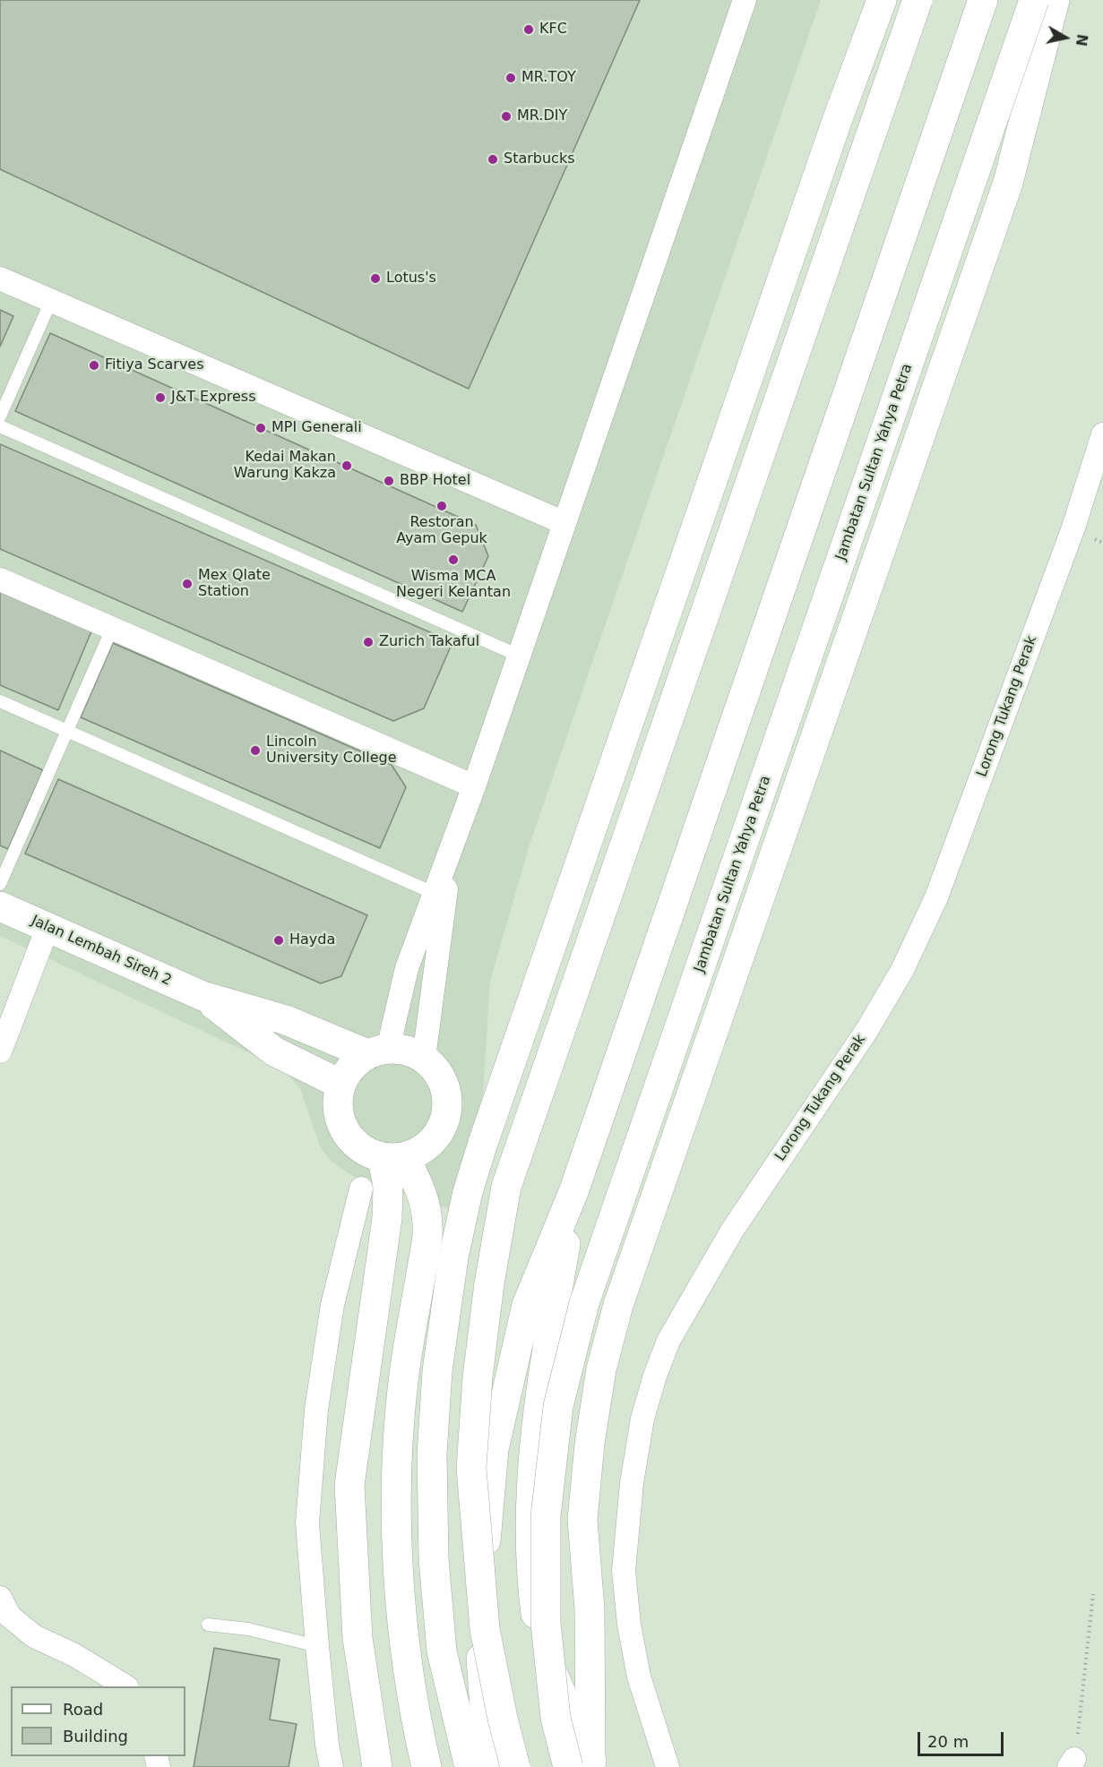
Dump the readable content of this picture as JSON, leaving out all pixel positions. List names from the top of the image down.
{
  "streets": {
    "main road": ["Jambatan Sultan Yahya Petra", "Jalan Lembah Sireh 2"],
    "street": ["Lorong Tukang Perak"]
  },
  "places": [
    "KFC",
    "MR.TOY",
    "MR.DIY",
    "Starbucks",
    "Lotus's",
    "Fitiya Scarves",
    "J&T Express",
    "MPI Generali",
    "Kedai Makan Warung Kakza",
    "BBP Hotel",
    "Restoran Ayam Gepuk",
    "Wisma MCA Negeri Kelantan",
    "Mex Qlate Station",
    "Zurich Takaful",
    "Lincoln University College",
    "Hayda"
  ],
  "legend": ["Road", "Building"],
  "scale_bar": "20 m",
  "north": "right"
}
